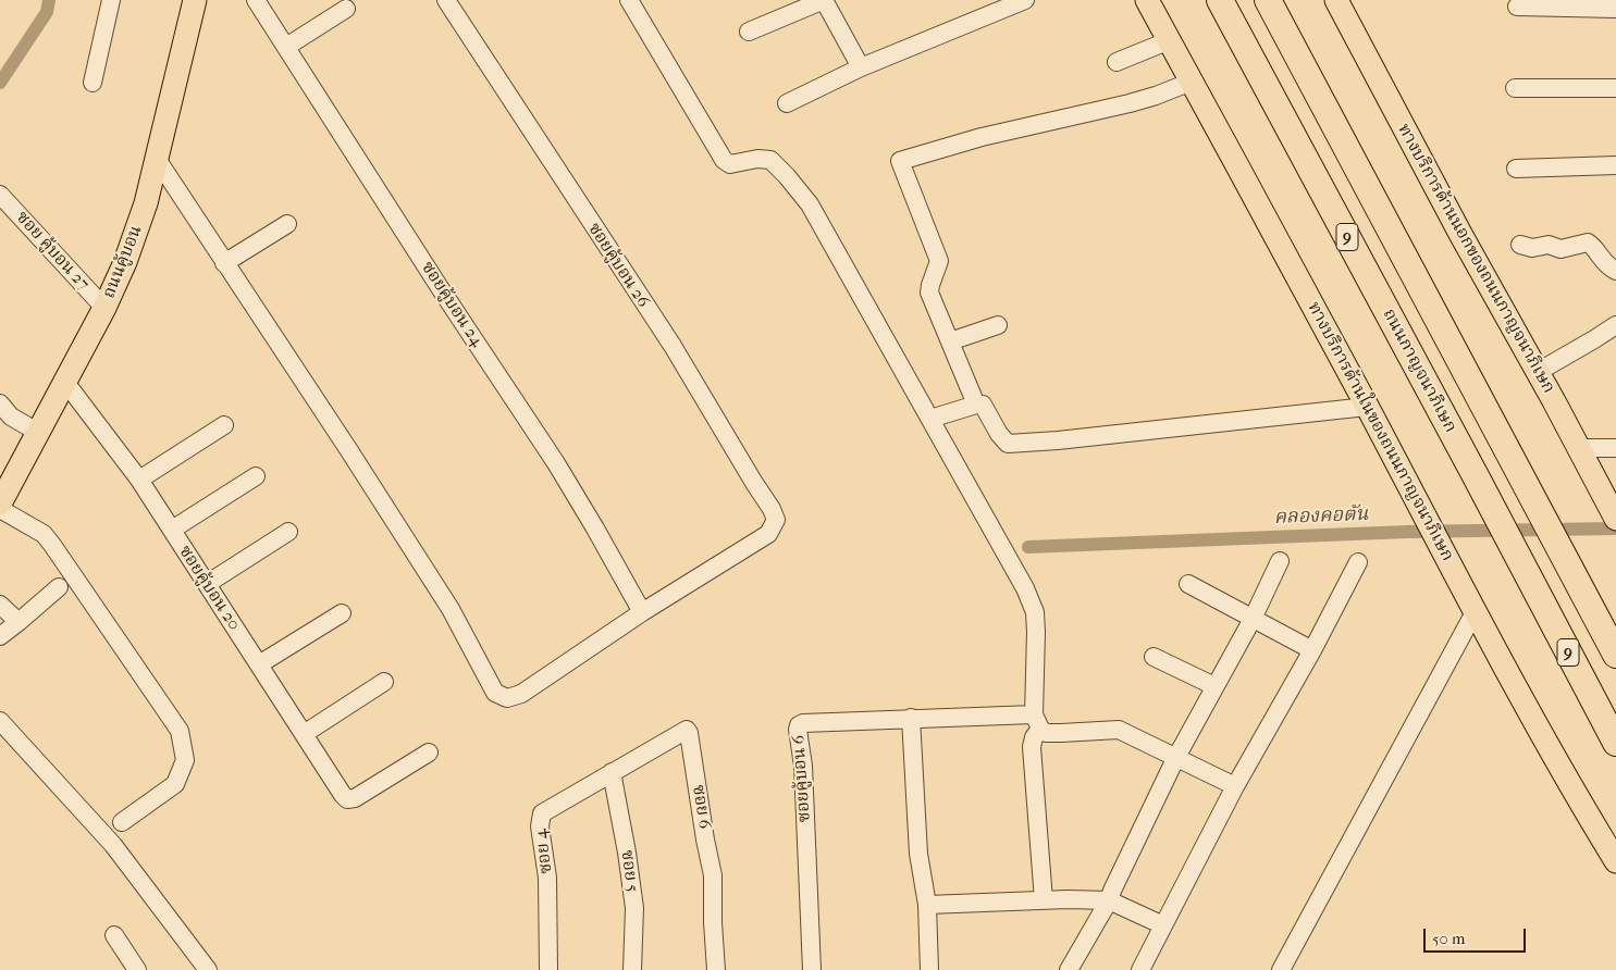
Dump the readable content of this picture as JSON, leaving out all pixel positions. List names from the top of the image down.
{
  "streets": {
    "highway": ["9", "ถนนกาญจนาภิเษก"],
    "main road": ["ทางบริการด้านนอกของถนนกาญจนาภิเษก", "ถนนคู้บอน", "ทางบริการด้านในของถนนกาญจนาภิเษก"],
    "street": [
      "ซอย คู้บอน 27",
      "ซอยคู้บอน 26",
      "ซอยคู้บอน 24",
      "ซอยคู้บอน 20",
      "ซอยคู้บอน 6",
      "ซอย 6",
      "ซอย 4",
      "ซอย 5"
    ]
  },
  "crossings": [
    ["ซอย คู้บอน 27", "ถนนคู้บอน"],
    ["ถนนคู้บอน", "ซอยคู้บอน 20"],
    ["ซอยคู้บอน 26", "ซอยคู้บอน 24"],
    ["ซอย 6", "ซอย 4"],
    ["ซอย 6", "ซอย 5"],
    ["ซอย 4", "ซอย 5"]
  ],
  "water": ["คลองคอตัน"],
  "scale_bar": "50 m"
}
